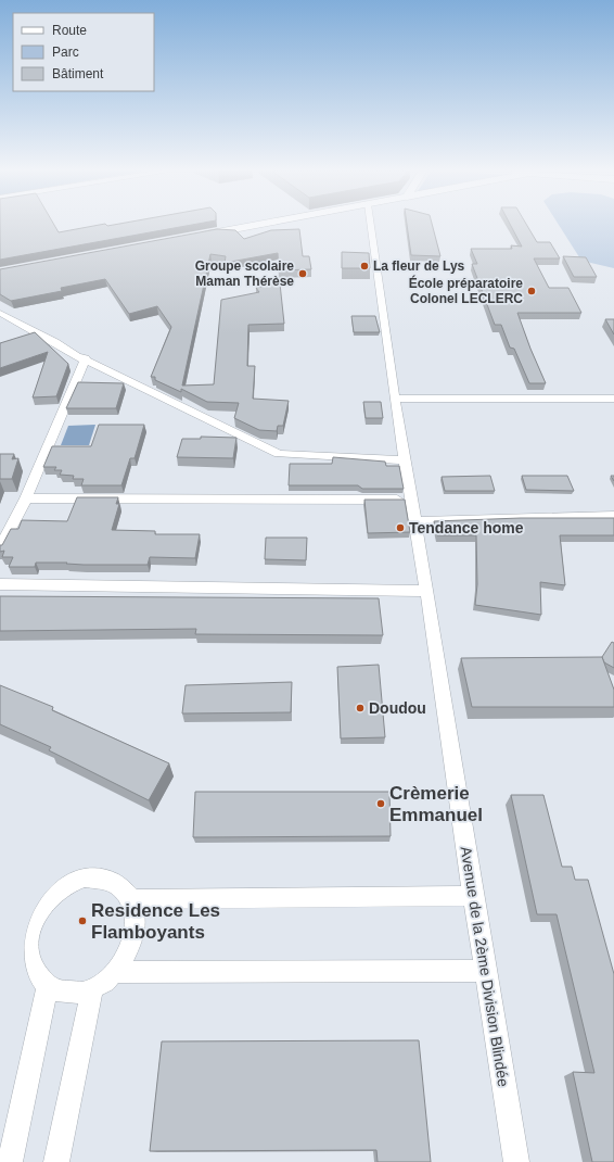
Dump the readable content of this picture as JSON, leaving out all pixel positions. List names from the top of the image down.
{
  "streets": {
    "street": ["Avenue de la 2ème Division Blindée"]
  },
  "places": [
    "La fleur de Lys",
    "Groupe scolaire Maman Thérèse",
    "École préparatoire Colonel LECLERC",
    "Tendance home",
    "Doudou",
    "Crèmerie Emmanuel",
    "Residence Les Flamboyants"
  ],
  "legend": ["Route", "Parc", "Bâtiment"]
}
